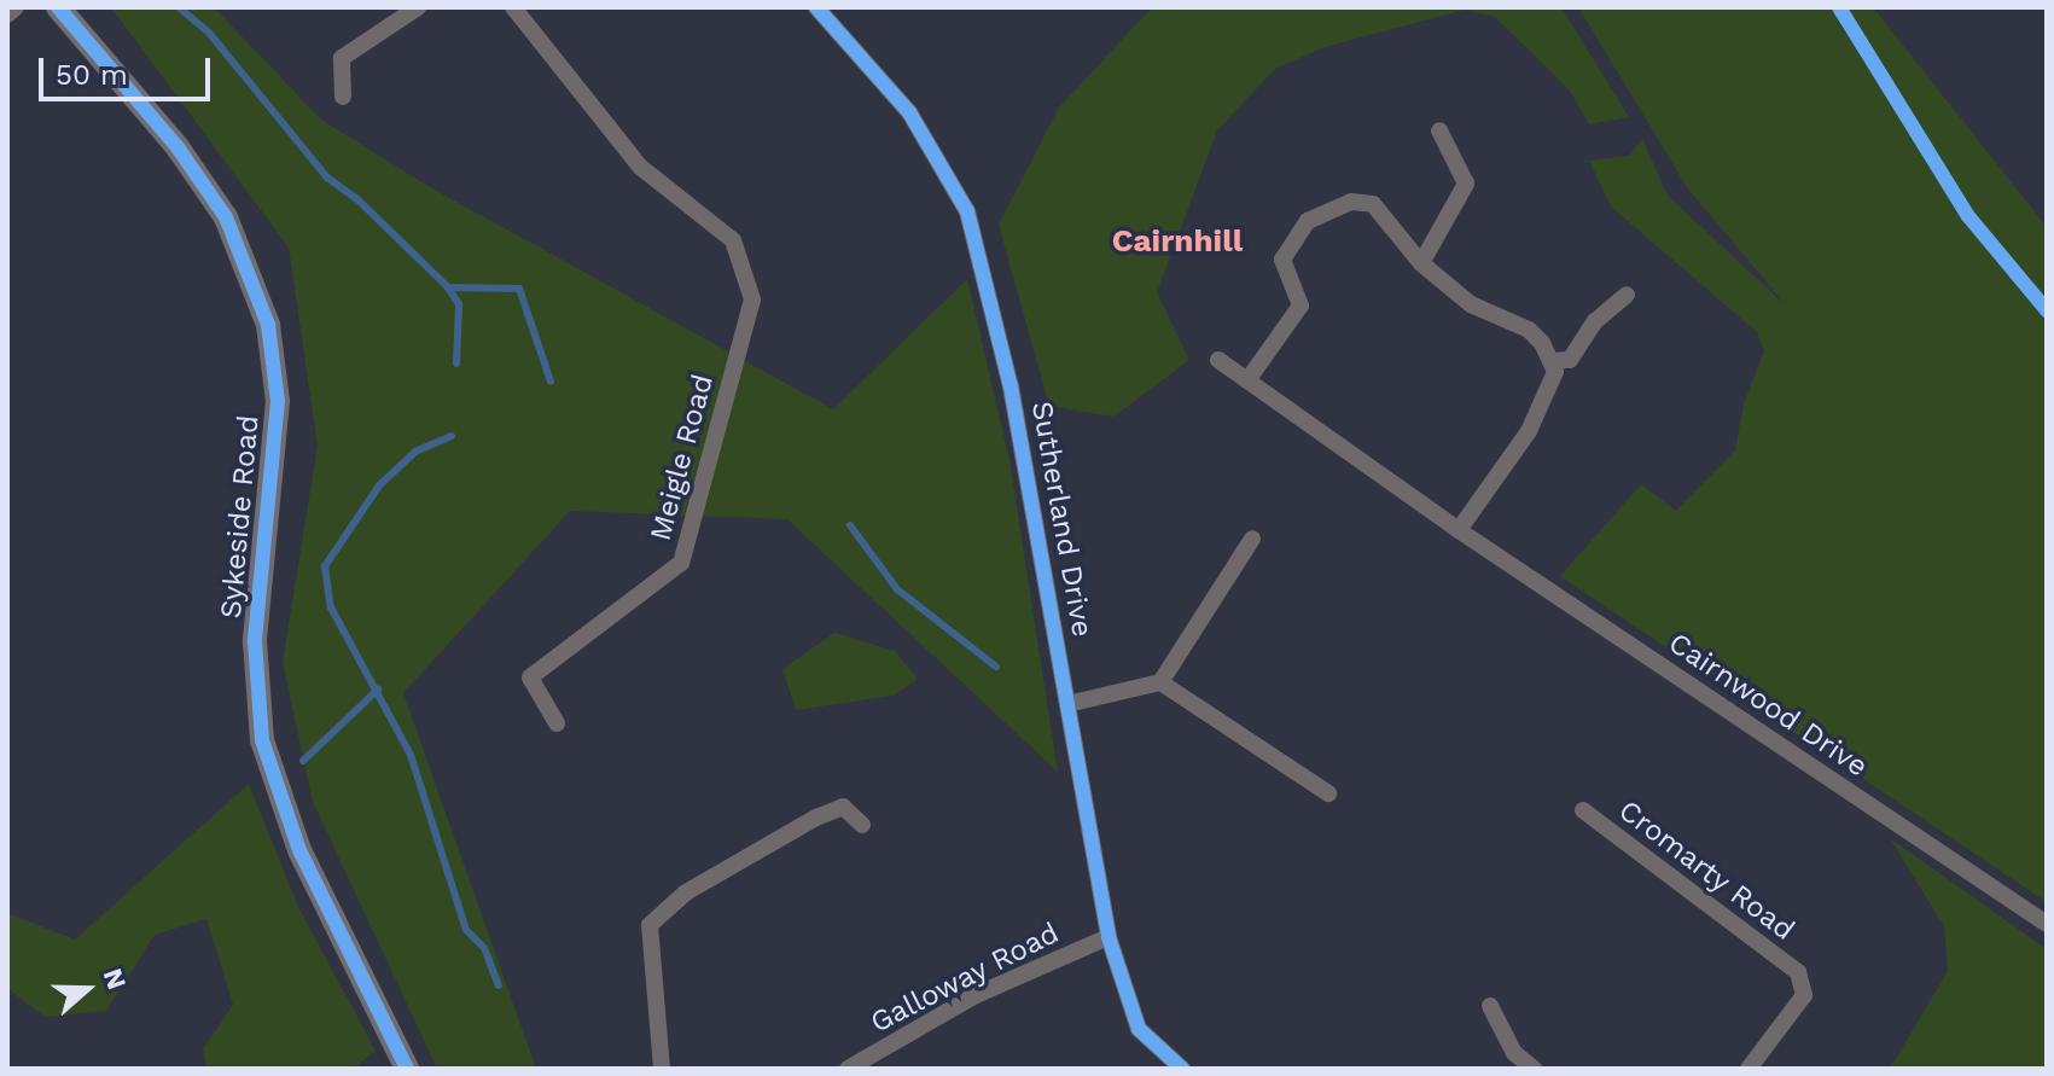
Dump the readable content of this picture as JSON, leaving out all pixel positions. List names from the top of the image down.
{
  "streets": {
    "street": [
      "Meigle Road",
      "Sykeside Road",
      "Sutherland Drive",
      "Cairnwood Drive",
      "Cromarty Road",
      "Galloway Road"
    ]
  },
  "crossings": [
    ["Sutherland Drive", "Galloway Road"]
  ],
  "districts": ["Cairnhill"],
  "scale_bar": "50 m",
  "north": "right"
}
